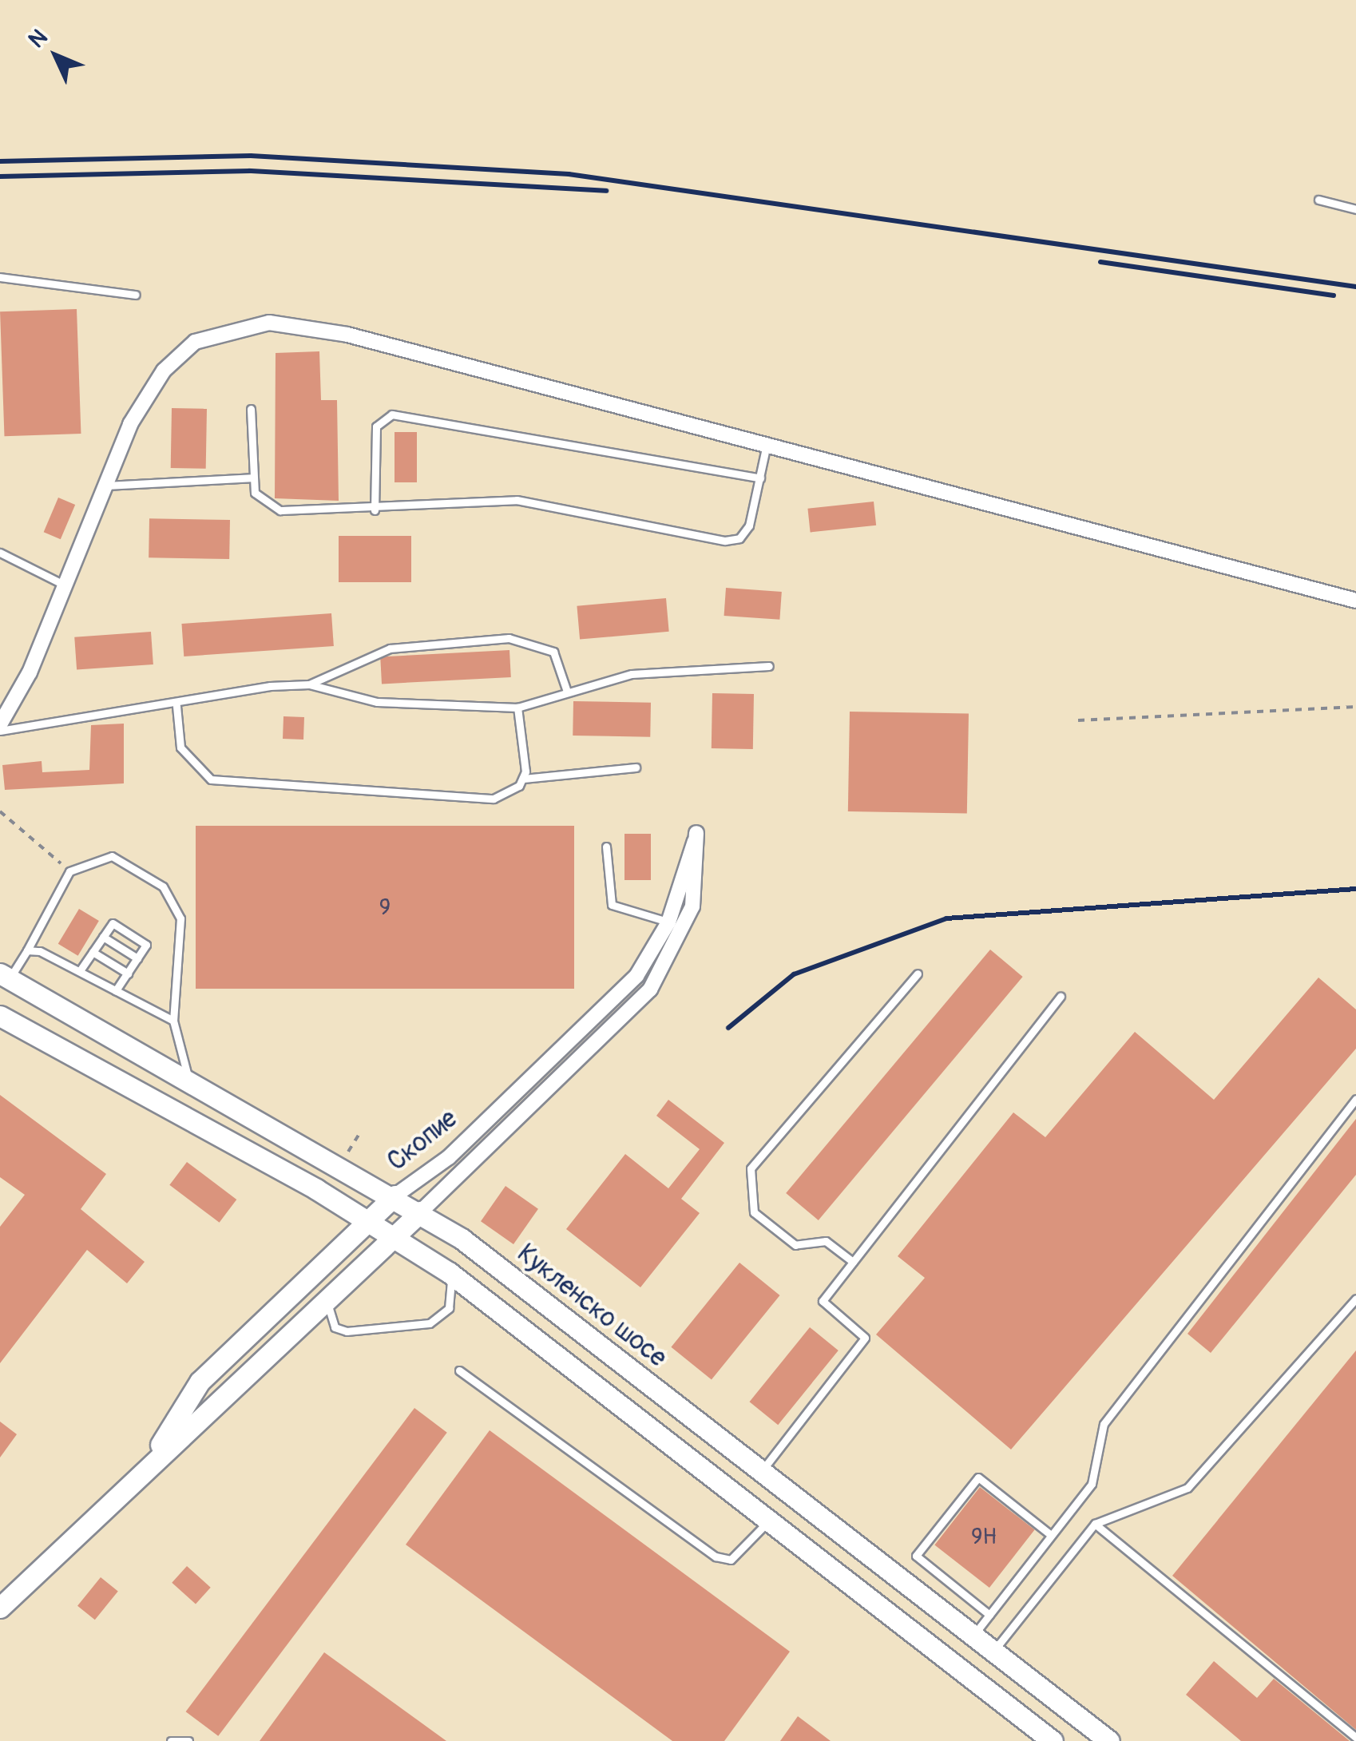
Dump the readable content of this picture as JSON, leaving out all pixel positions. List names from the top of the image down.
{
  "streets": {
    "main road": ["Скопие", "Кукленско шосе"]
  },
  "crossings": [
    ["Скопие", "Кукленско шосе"]
  ],
  "house_numbers": ["9", "9Н"],
  "north": "top left"
}
